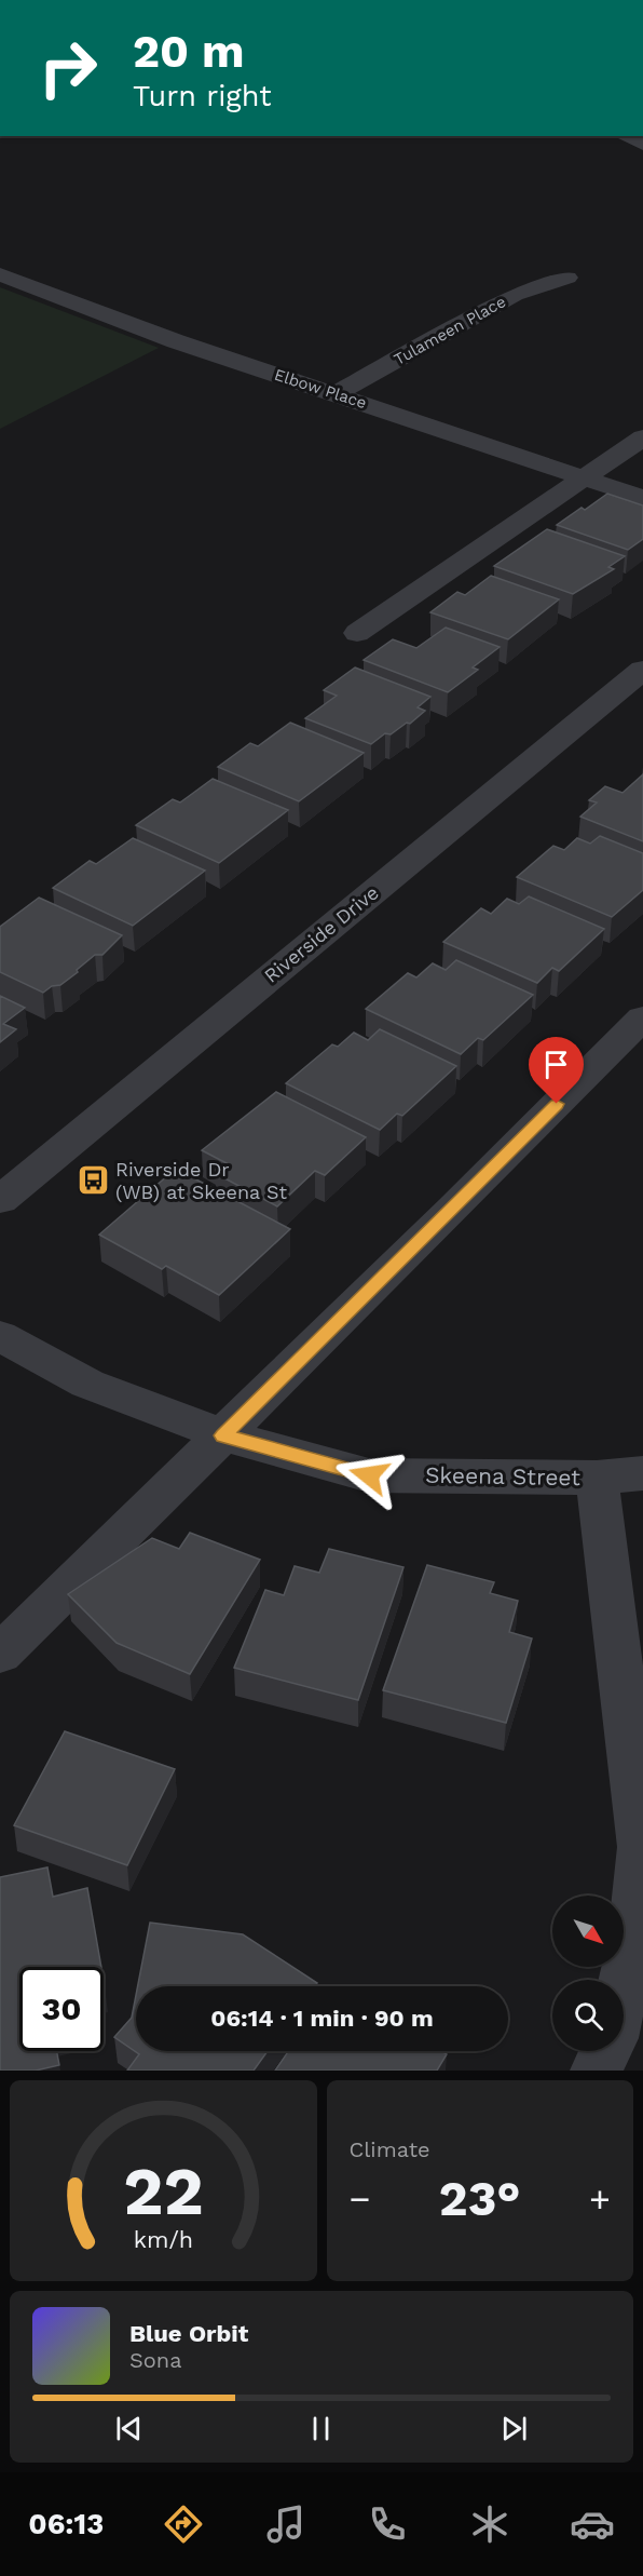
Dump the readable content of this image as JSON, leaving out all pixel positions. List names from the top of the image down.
{
  "streets": {
    "street": [
      "Tulameen Place",
      "Elbow Place",
      "Riverside Drive",
      "Skeena Street"
    ]
  },
  "crossings": [
    ["Tulameen Place", "Elbow Place"]
  ],
  "places": {
    "bus stop": ["Riverside Dr (WB) at Skeena St"]
  },
  "north": "bottom right",
  "page": {
    "turn": ["20 m", "Turn right"],
    "limit": "30",
    "trip": "06:14 · 1 min · 90 m",
    "tile": "Climate",
    "heat": ["−", "23°", "+"],
    "song": ["Blue Orbit", "Sona"],
    "tabs": "06:13",
    "gauge": ["22", "km/h"]
  }
}
